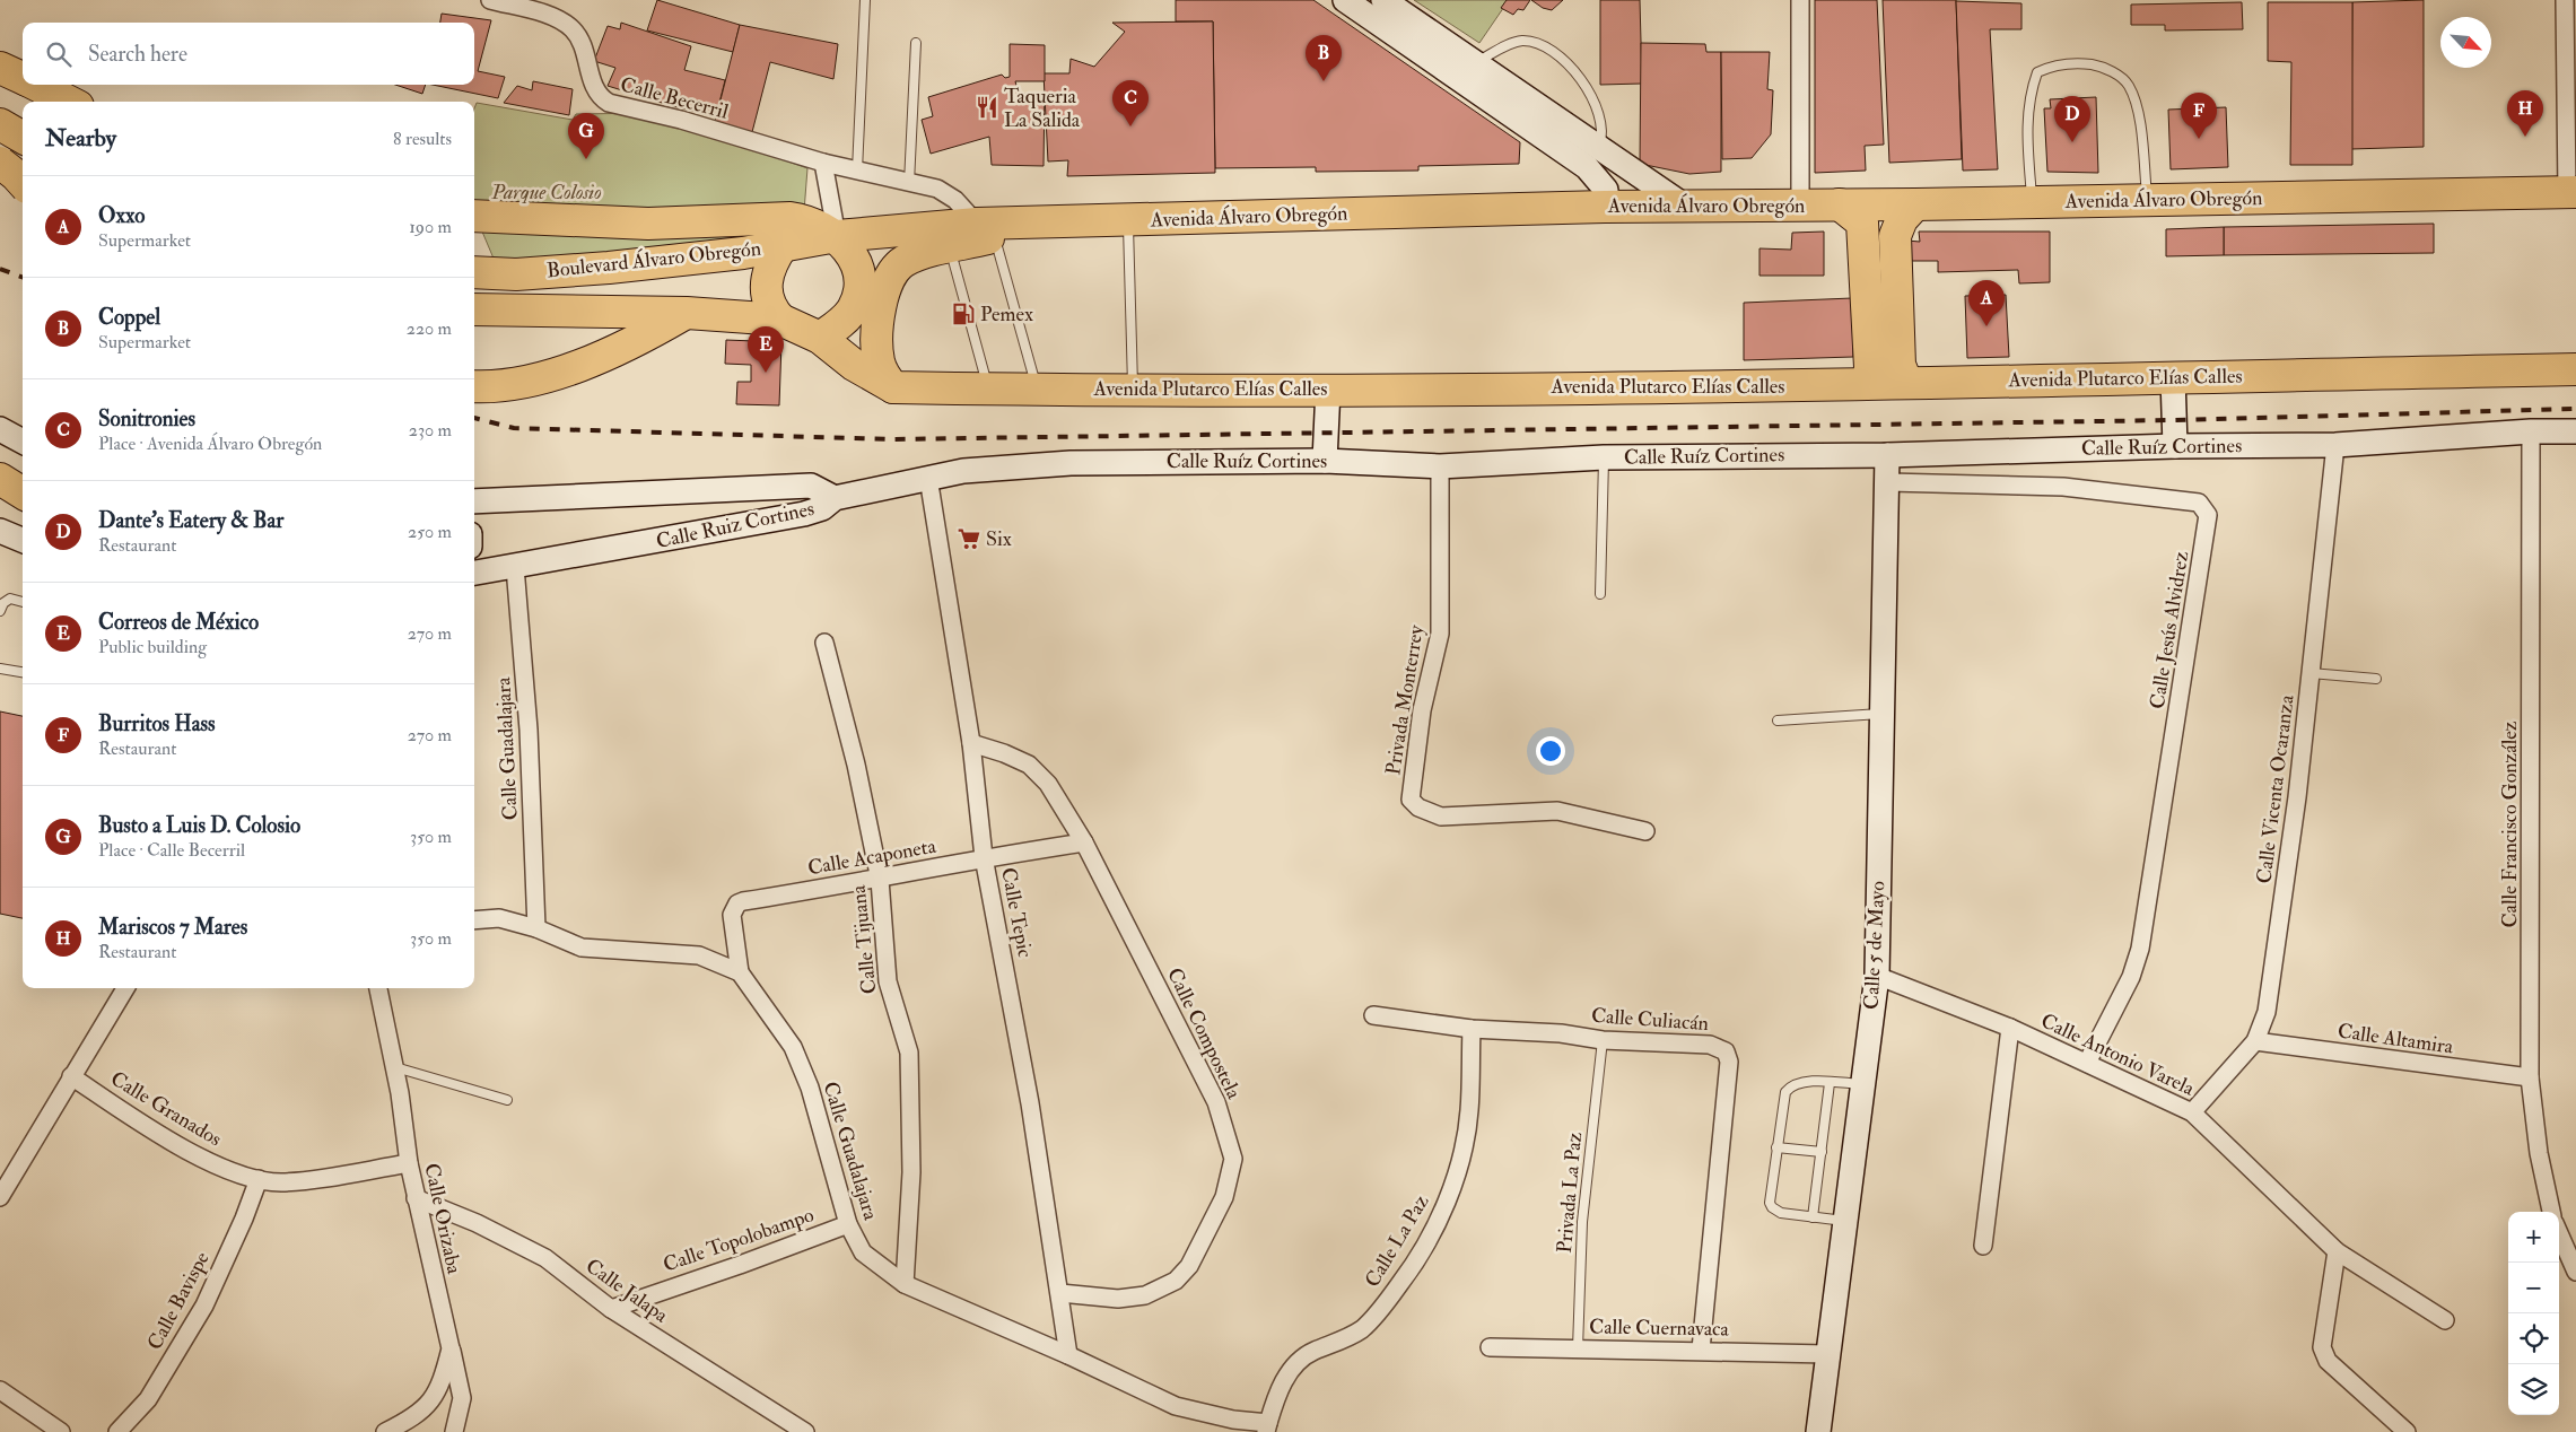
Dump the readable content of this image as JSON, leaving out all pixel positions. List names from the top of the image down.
{
  "streets": {
    "highway": ["Avenida Álvaro Obregón", "Boulevard Álvaro Obregón", "Avenida Plutarco Elías Calles"],
    "street": [
      "Calle Becerril",
      "Calle Ruíz Cortines",
      "Calle Ruiz Cortines",
      "Calle Jesús Alvidrez",
      "Privada Monterrey",
      "Calle Guadalajara",
      "Calle Vicenta Ocaranza",
      "Calle Francisco González",
      "Calle Acaponeta",
      "Calle Tepic",
      "Calle Tijuana",
      "Calle 5 de Mayo",
      "Calle Culiacán",
      "Calle Compostela",
      "Calle Altamira",
      "Calle Antonio Varela",
      "Calle Granados",
      "Calle Orizaba",
      "Calle Topolobampo",
      "Calle La Paz",
      "Calle Jalapa",
      "Calle Bavispe",
      "Calle Cuernavaca"
    ],
    "lane": ["Privada La Paz"]
  },
  "crossings": [
    ["Calle Becerril", "Avenida Álvaro Obregón"],
    ["Avenida Álvaro Obregón", "Boulevard Álvaro Obregón"],
    ["Avenida Álvaro Obregón", "Avenida Plutarco Elías Calles"],
    ["Boulevard Álvaro Obregón", "Avenida Plutarco Elías Calles"],
    ["Calle Ruíz Cortines", "Calle Ruiz Cortines"],
    ["Calle Ruíz Cortines", "Privada Monterrey"],
    ["Calle Ruíz Cortines", "Calle Vicenta Ocaranza"],
    ["Calle Ruíz Cortines", "Calle Francisco González"],
    ["Calle Ruíz Cortines", "Calle Tepic"],
    ["Calle Ruíz Cortines", "Calle 5 de Mayo"],
    ["Calle Ruiz Cortines", "Calle Guadalajara"],
    ["Calle Jesús Alvidrez", "Calle 5 de Mayo"],
    ["Calle Jesús Alvidrez", "Calle Antonio Varela"],
    ["Calle Guadalajara", "Calle Acaponeta"],
    ["Calle Guadalajara", "Calle Tepic"],
    ["Calle Guadalajara", "Calle Tijuana"],
    ["Calle Guadalajara", "Calle Topolobampo"],
    ["Calle Guadalajara", "Calle La Paz"],
    ["Calle Vicenta Ocaranza", "Calle Altamira"],
    ["Calle Vicenta Ocaranza", "Calle Antonio Varela"],
    ["Calle Francisco González", "Calle Altamira"],
    ["Calle Acaponeta", "Calle Tepic"],
    ["Calle Acaponeta", "Calle Tijuana"],
    ["Calle Acaponeta", "Calle Compostela"],
    ["Calle Tepic", "Calle Compostela"],
    ["Calle 5 de Mayo", "Calle Antonio Varela"],
    ["Calle 5 de Mayo", "Calle Cuernavaca"],
    ["Calle Culiacán", "Privada La Paz"],
    ["Calle Culiacán", "Calle La Paz"],
    ["Calle Culiacán", "Calle Cuernavaca"],
    ["Calle Granados", "Calle Orizaba"],
    ["Calle Granados", "Calle Bavispe"],
    ["Privada La Paz", "Calle Cuernavaca"],
    ["Calle Orizaba", "Calle Jalapa"],
    ["Calle Topolobampo", "Calle Jalapa"]
  ],
  "parks": ["Parque Colosio"],
  "places": {
    "restaurant": ["Taqueria La Salida"],
    "fuel station": ["Pemex"],
    "supermarket": ["Six"]
  },
  "north": "bottom right",
  "page": {
    "search": "Search here",
    "pins": [
      "B",
      "C",
      "H",
      "F",
      "D",
      "G",
      "A",
      "E"
    ],
    "heading": ["Nearby", "8 results"],
    "list": [
      {
        "mark": "A",
        "name": "Oxxo",
        "note": "Supermarket",
        "value": "190 m"
      },
      {
        "mark": "B",
        "name": "Coppel",
        "note": "Supermarket",
        "value": "220 m"
      },
      {
        "mark": "C",
        "name": "Sonitronies",
        "note": "Place · Avenida Álvaro Obregón",
        "value": "230 m"
      },
      {
        "mark": "D",
        "name": "Dante's Eatery & Bar",
        "note": "Restaurant",
        "value": "250 m"
      },
      {
        "mark": "E",
        "name": "Correos de México",
        "note": "Public building",
        "value": "270 m"
      },
      {
        "mark": "F",
        "name": "Burritos Hass",
        "note": "Restaurant",
        "value": "270 m"
      },
      {
        "mark": "G",
        "name": "Busto a Luis D. Colosio",
        "note": "Place · Calle Becerril",
        "value": "350 m"
      },
      {
        "mark": "H",
        "name": "Mariscos 7 Mares",
        "note": "Restaurant",
        "value": "350 m"
      }
    ],
    "map_buttons": ["+", "−"]
  }
}
